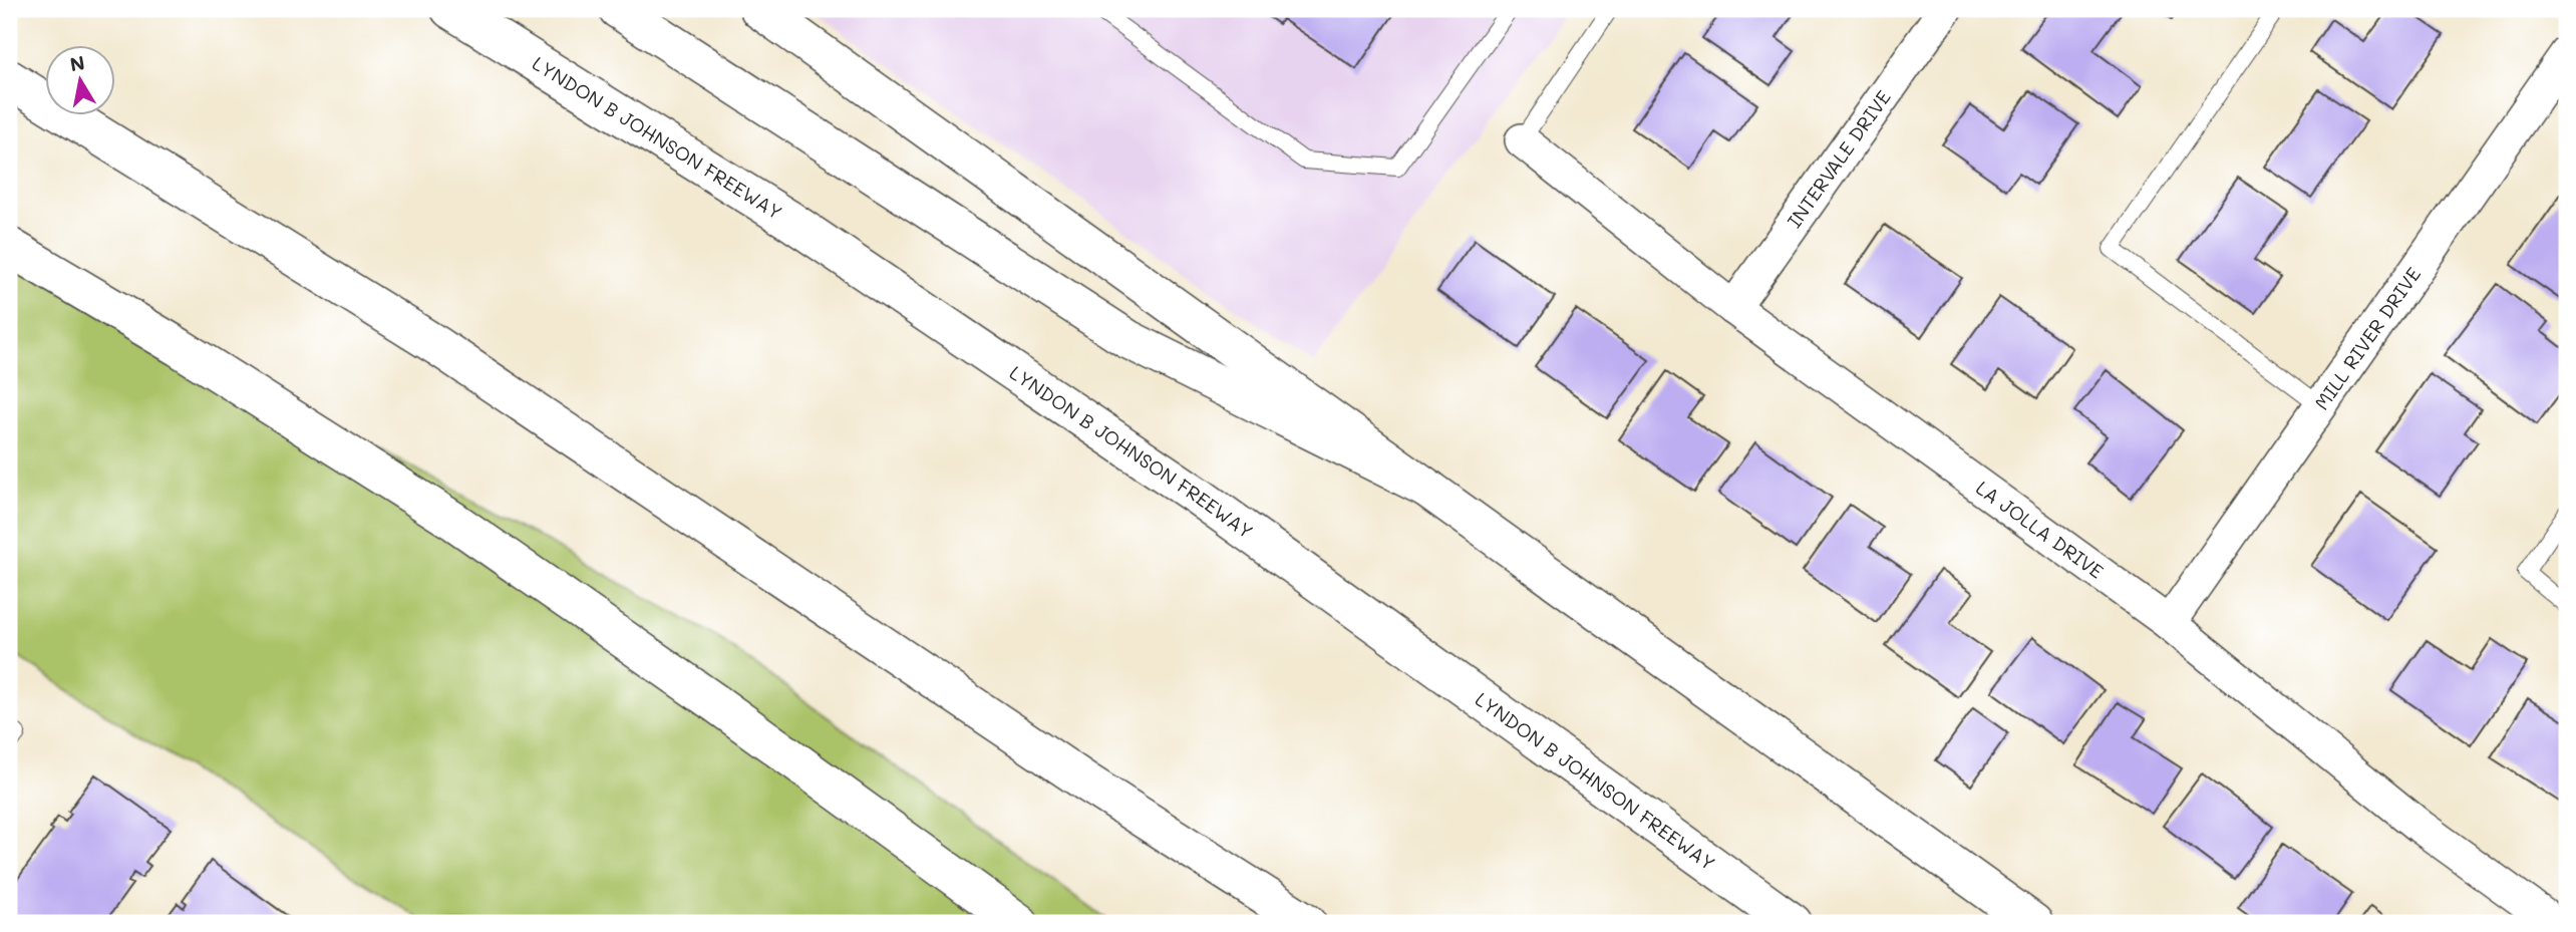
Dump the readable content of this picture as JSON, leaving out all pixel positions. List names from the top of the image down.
{
  "streets": {
    "main road": ["LYNDON B JOHNSON FREEWAY"],
    "street": ["INTERVALE DRIVE", "MILL RIVER DRIVE", "LA JOLLA DRIVE"]
  },
  "crossings": [
    ["INTERVALE DRIVE", "LA JOLLA DRIVE"],
    ["MILL RIVER DRIVE", "LA JOLLA DRIVE"]
  ],
  "north": "top"
}
